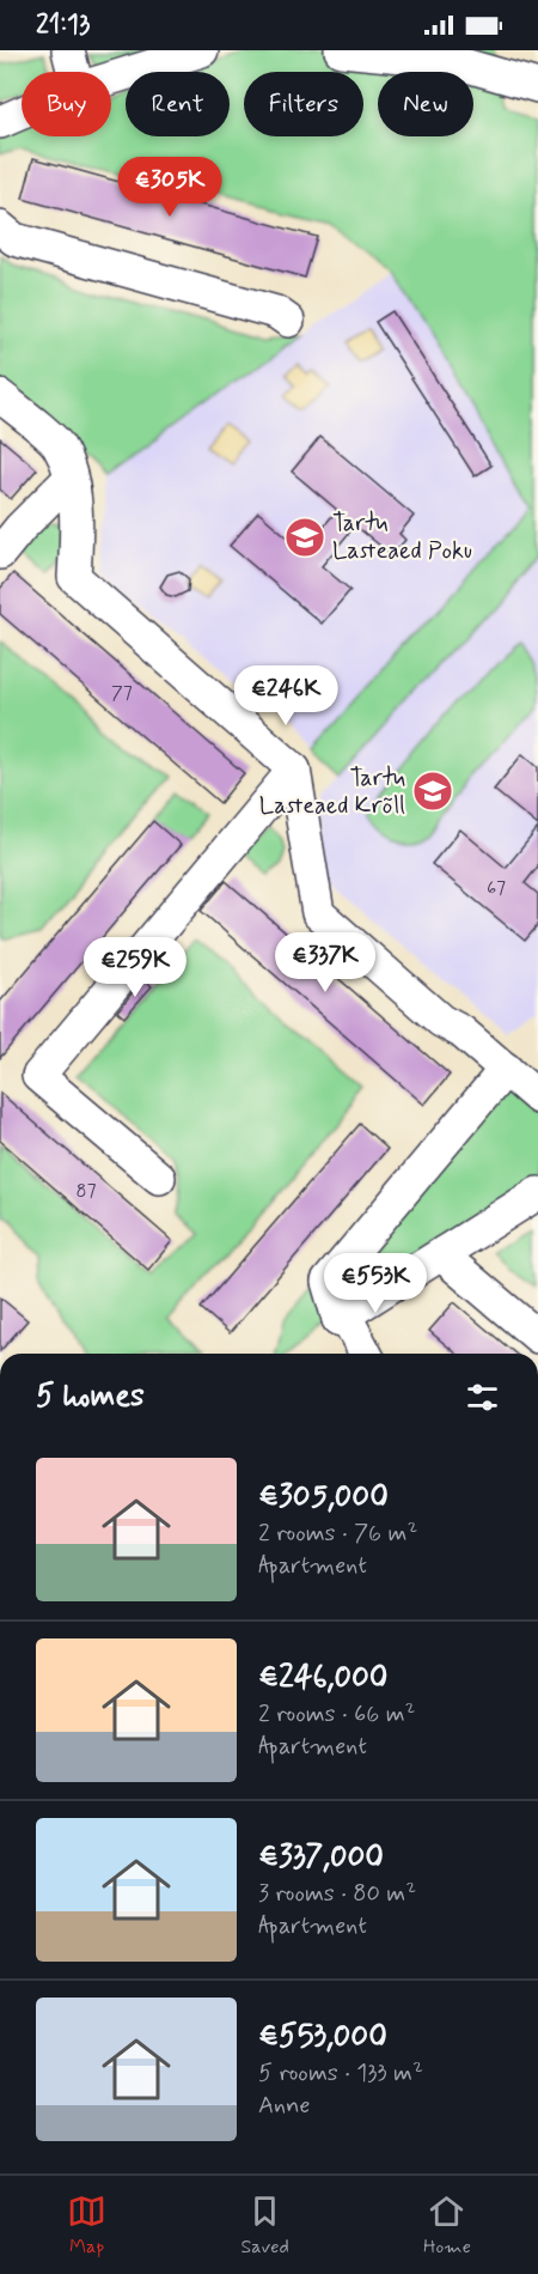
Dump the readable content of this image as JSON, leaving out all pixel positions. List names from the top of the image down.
{
  "places": {
    "school or university": ["Tartu Lasteaed Poku", "Tartu Lasteaed Krõll"]
  },
  "house_numbers": ["77", "67", "87"],
  "page": {
    "status": "21:13",
    "chip": [
      "Buy",
      "Rent",
      "Filters",
      "New"
    ],
    "price": [
      "€305K",
      "€246K",
      "€337K",
      "€259K",
      "€553K"
    ],
    "heading": "5 homes",
    "list": [
      {
        "name": "€305,000",
        "note": "2 rooms · 76 m² · Apartment"
      },
      {
        "name": "€246,000",
        "note": "2 rooms · 66 m² · Apartment"
      },
      {
        "name": "€337,000",
        "note": "3 rooms · 80 m² · Apartment"
      },
      {
        "name": "€553,000",
        "note": "5 rooms · 133 m² · Anne"
      }
    ],
    "tabs": ["Map", "Saved", "Home"]
  }
}
